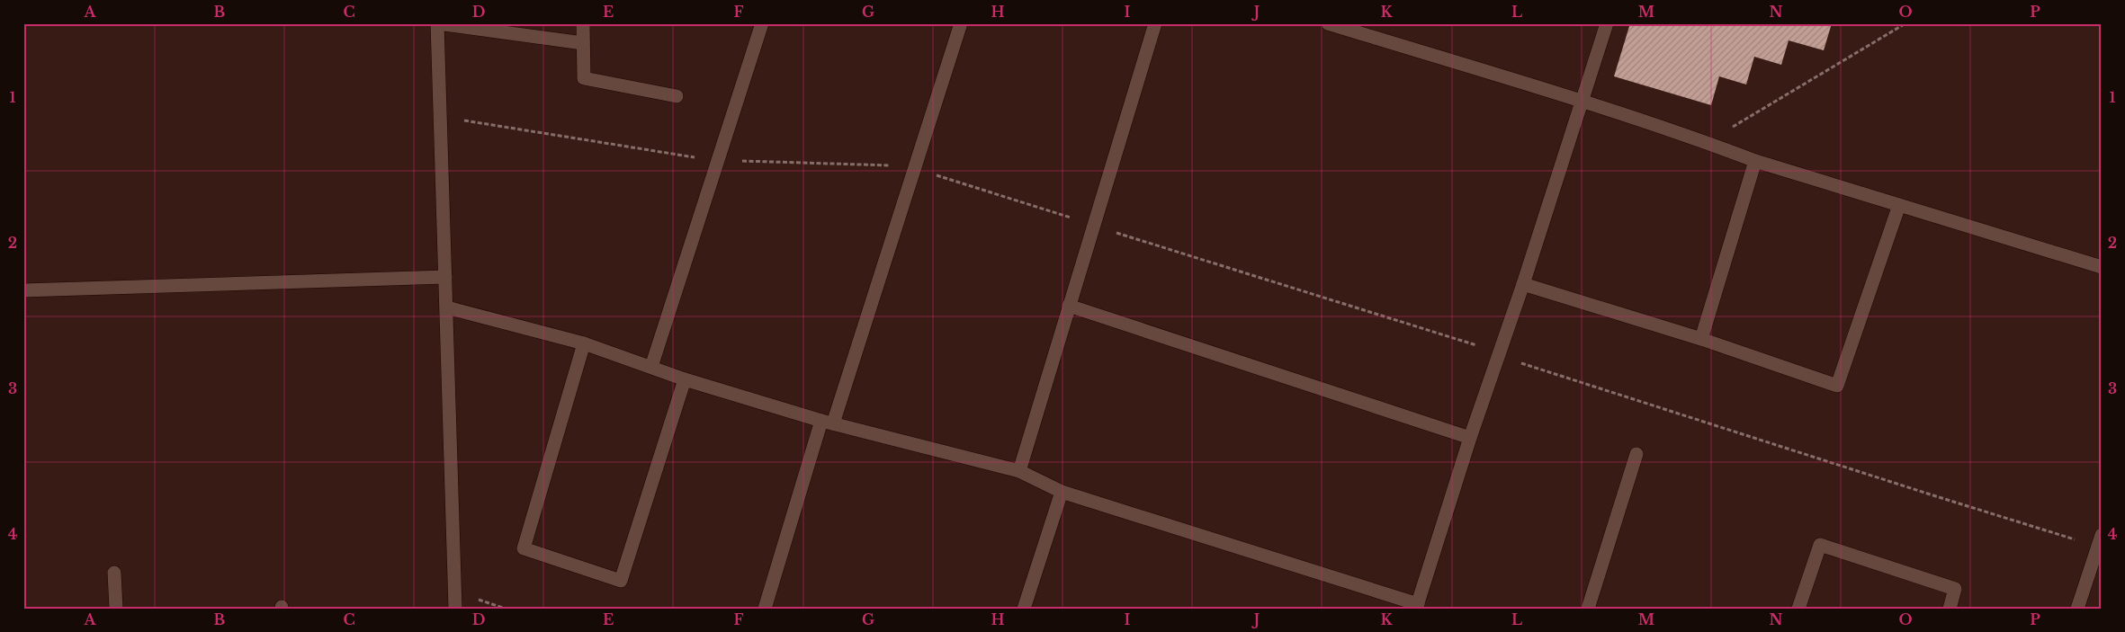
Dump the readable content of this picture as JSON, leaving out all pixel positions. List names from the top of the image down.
{
  "grid": {
    "columns": [
      "A",
      "B",
      "C",
      "D",
      "E",
      "F",
      "G",
      "H",
      "I",
      "J",
      "K",
      "L",
      "M",
      "N",
      "O",
      "P"
    ],
    "rows": [
      "1",
      "2",
      "3",
      "4"
    ]
  }
}
